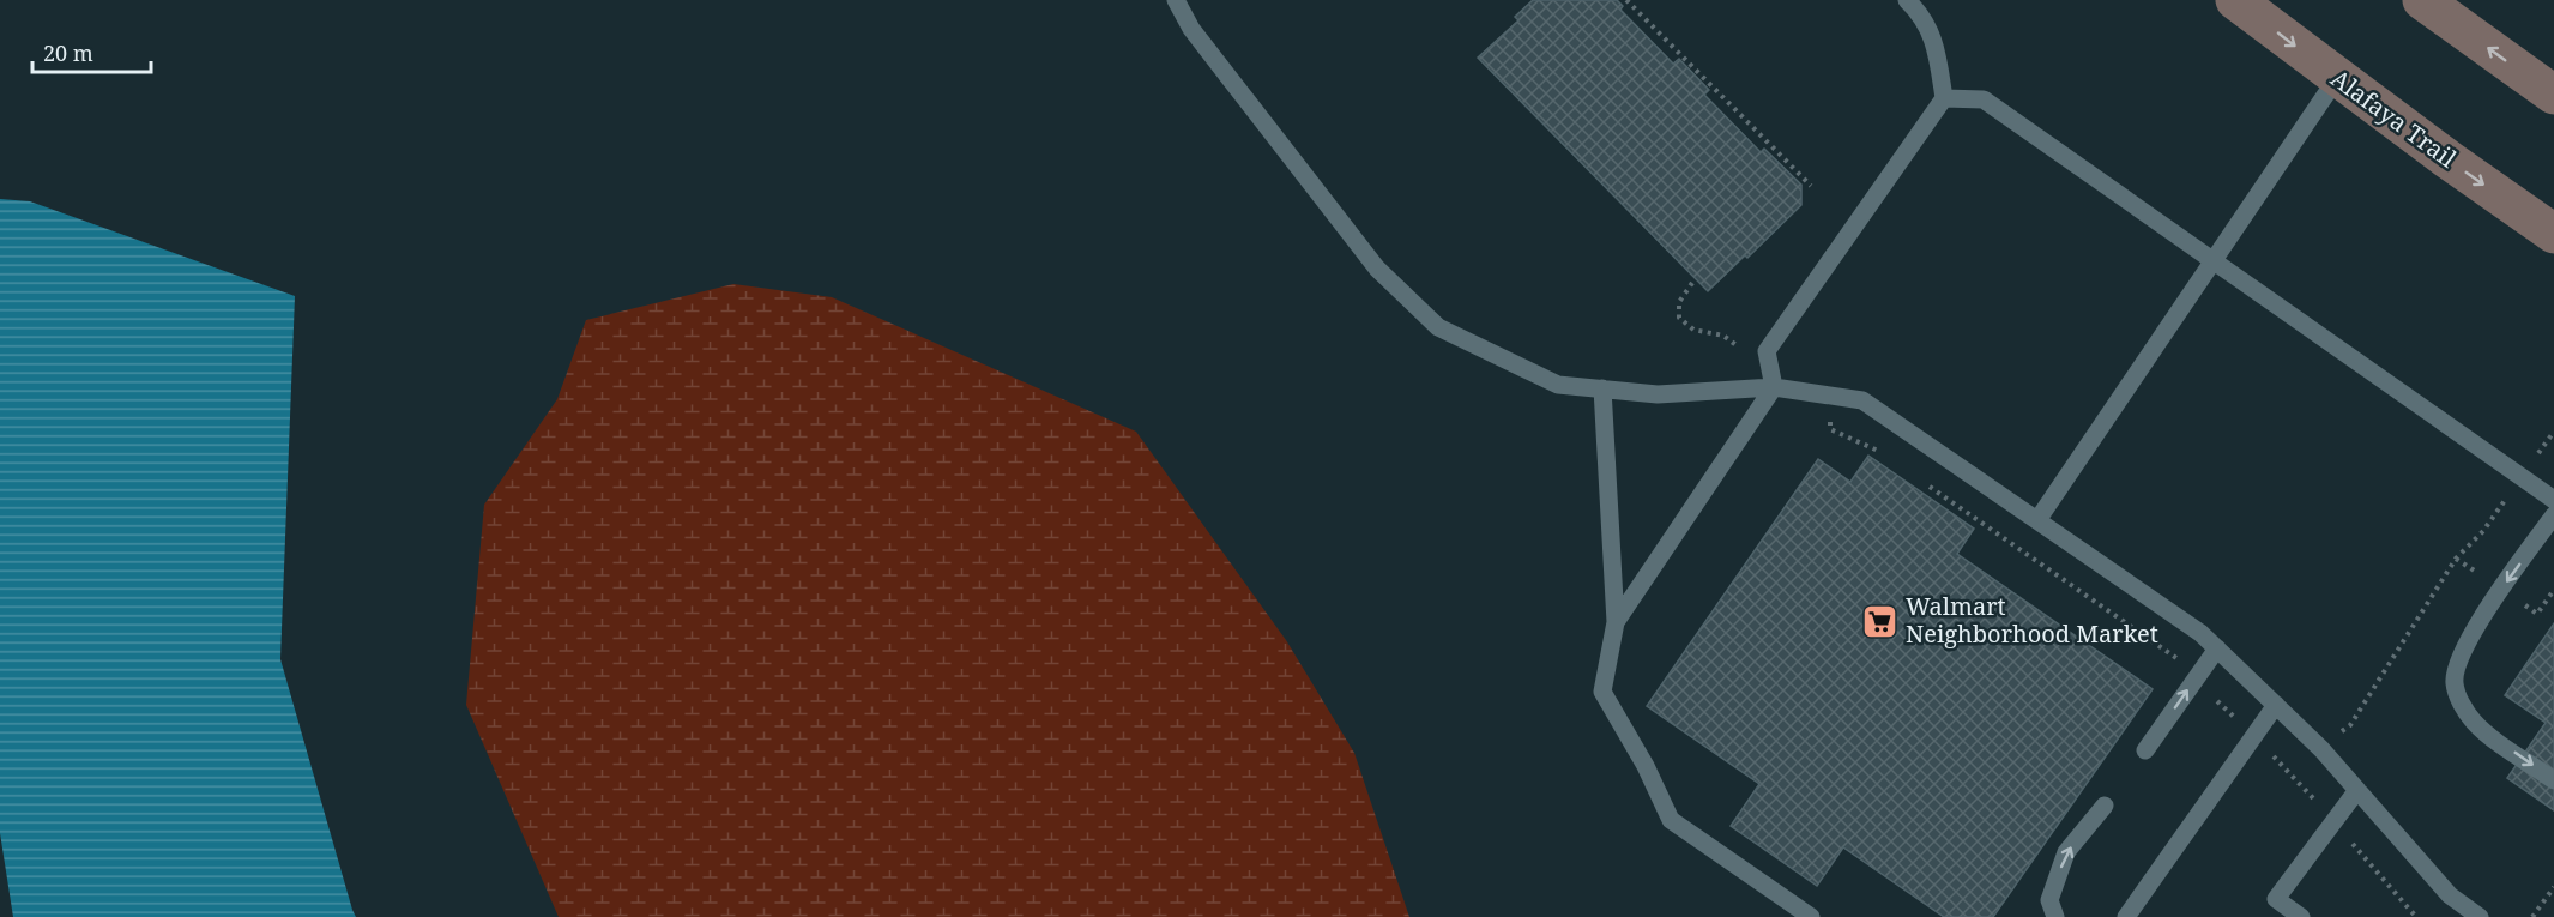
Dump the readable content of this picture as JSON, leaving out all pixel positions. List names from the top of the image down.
{
  "streets": {
    "main road": ["Alafaya Trail"]
  },
  "places": {
    "supermarket": ["Walmart Neighborhood Market"]
  },
  "scale_bar": "20 m"
}
